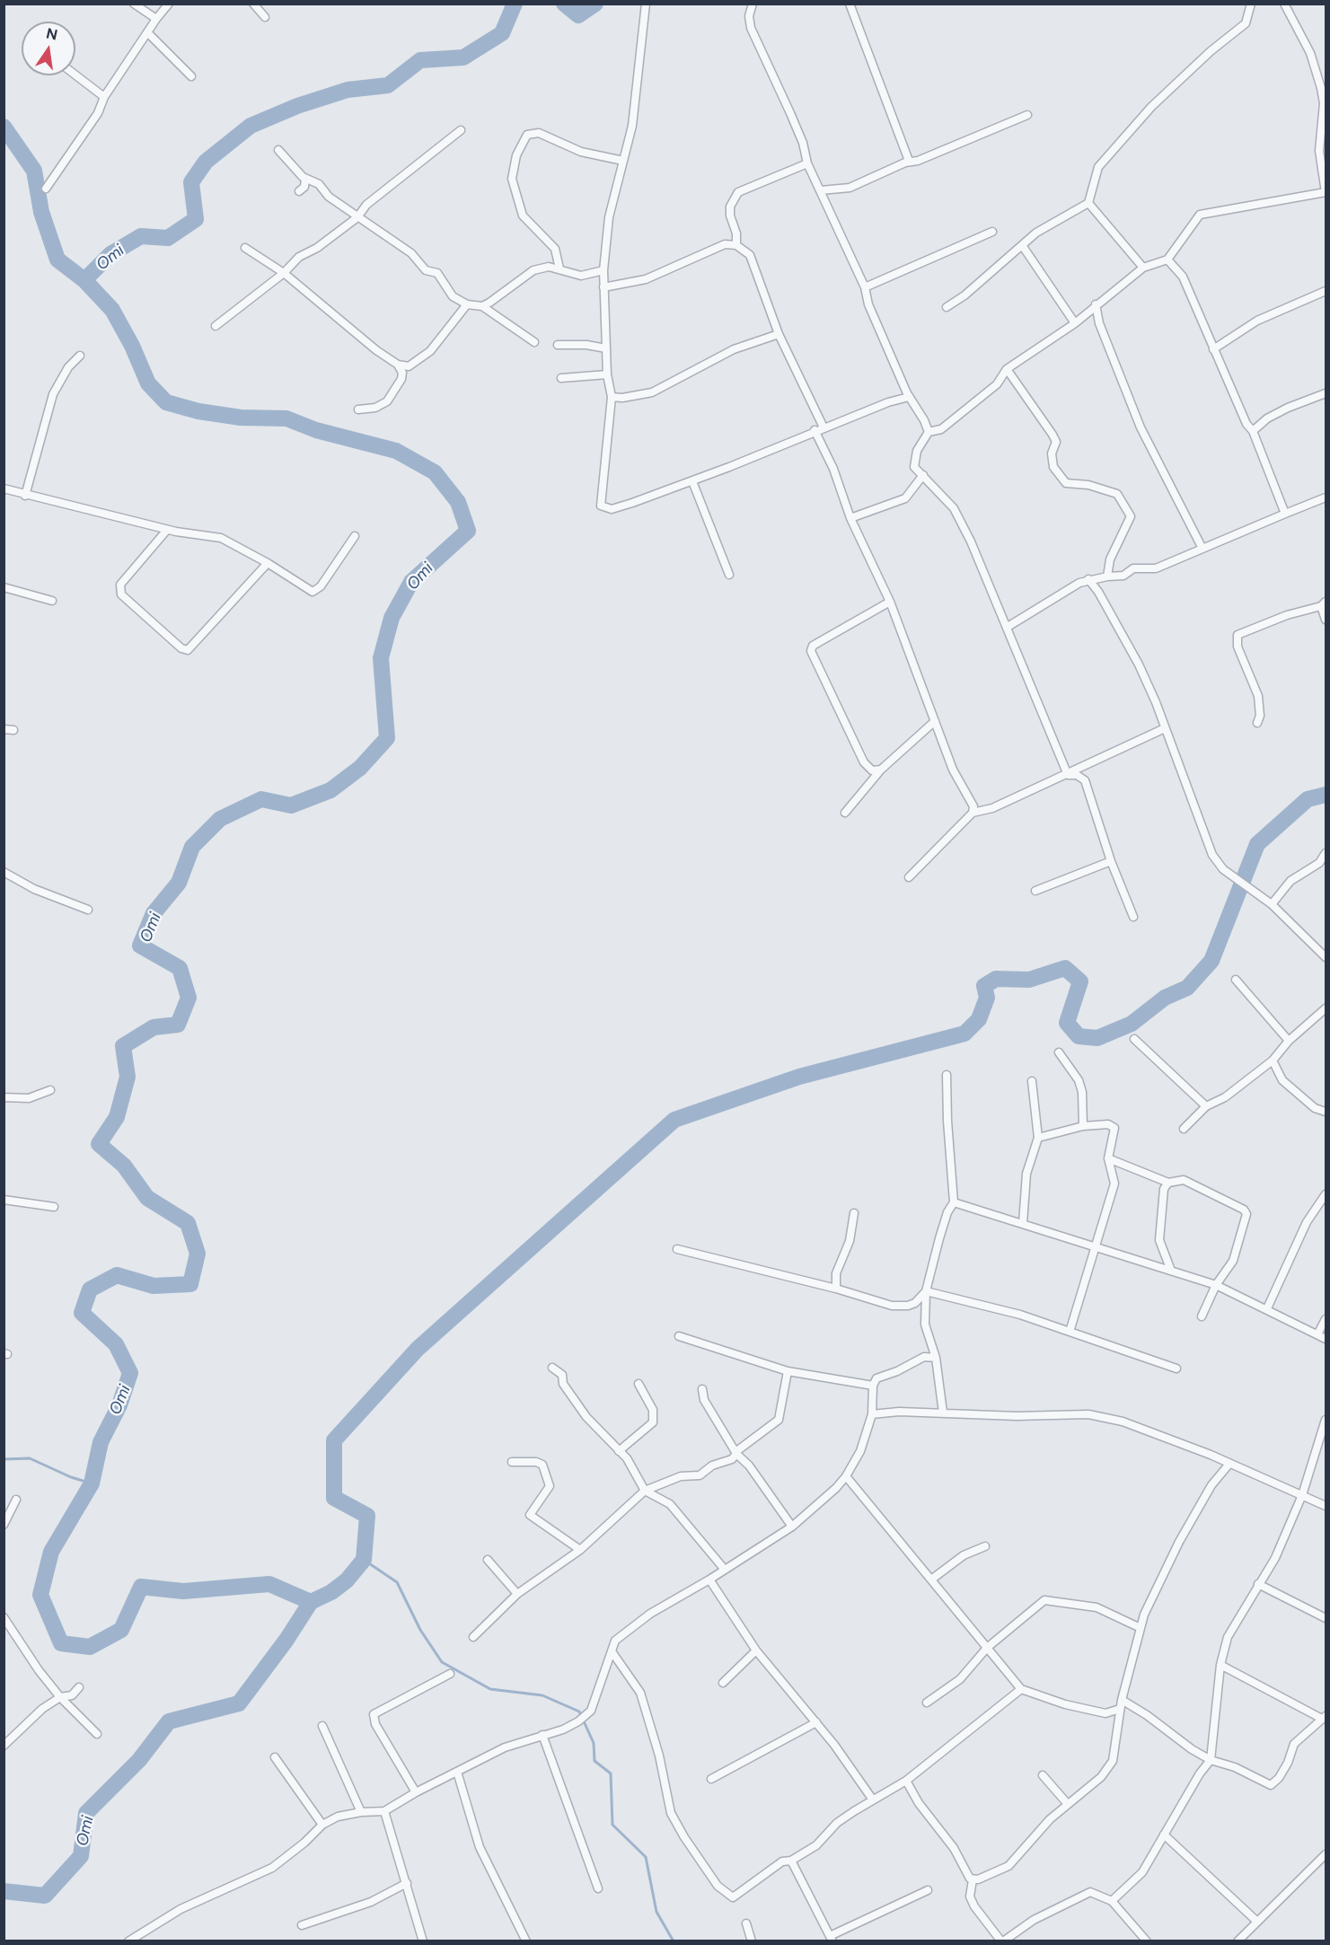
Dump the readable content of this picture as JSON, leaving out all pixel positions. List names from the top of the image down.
{
  "water": ["Omi"],
  "north": "top"
}
